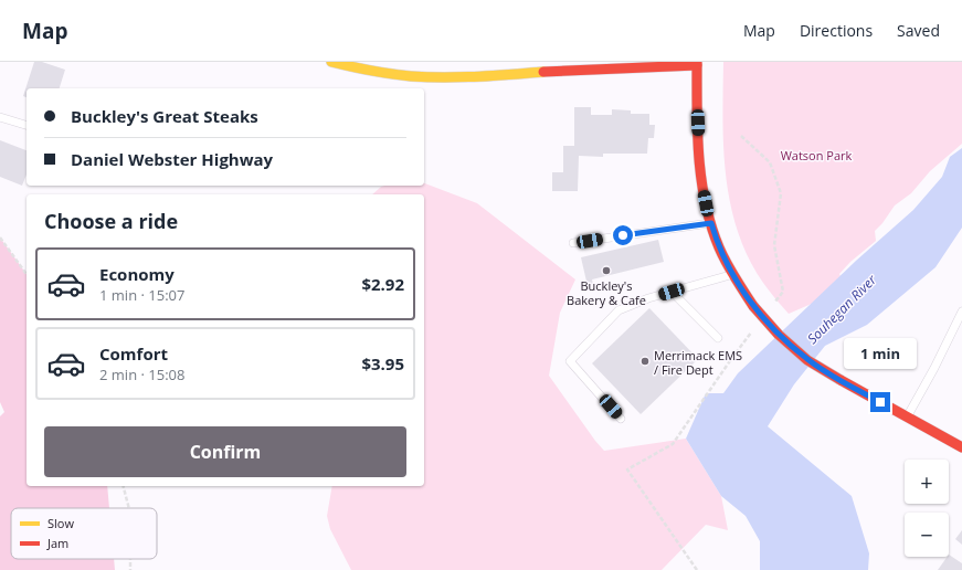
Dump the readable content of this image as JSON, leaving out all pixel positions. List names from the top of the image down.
{
  "water": ["Souhegan River"],
  "parks": ["Watson Park"],
  "places": ["Buckley's Bakery & Cafe", "Merrimack EMS / Fire Dept"],
  "legend": ["Slow", "Jam"],
  "page": {
    "header": "Map",
    "nav": ["Map", "Directions", "Saved"],
    "banner": ["Buckley's Great Steaks", "Daniel Webster Highway"],
    "heading": "Choose a ride",
    "list": [
      {
        "name": "Economy",
        "note": "1 min · 15:07",
        "value": "$2.92"
      },
      {
        "name": "Comfort",
        "note": "2 min · 15:08",
        "value": "$3.95"
      }
    ],
    "bubble": "1 min",
    "buttons": "Confirm",
    "map_buttons": ["+", "−"]
  }
}
